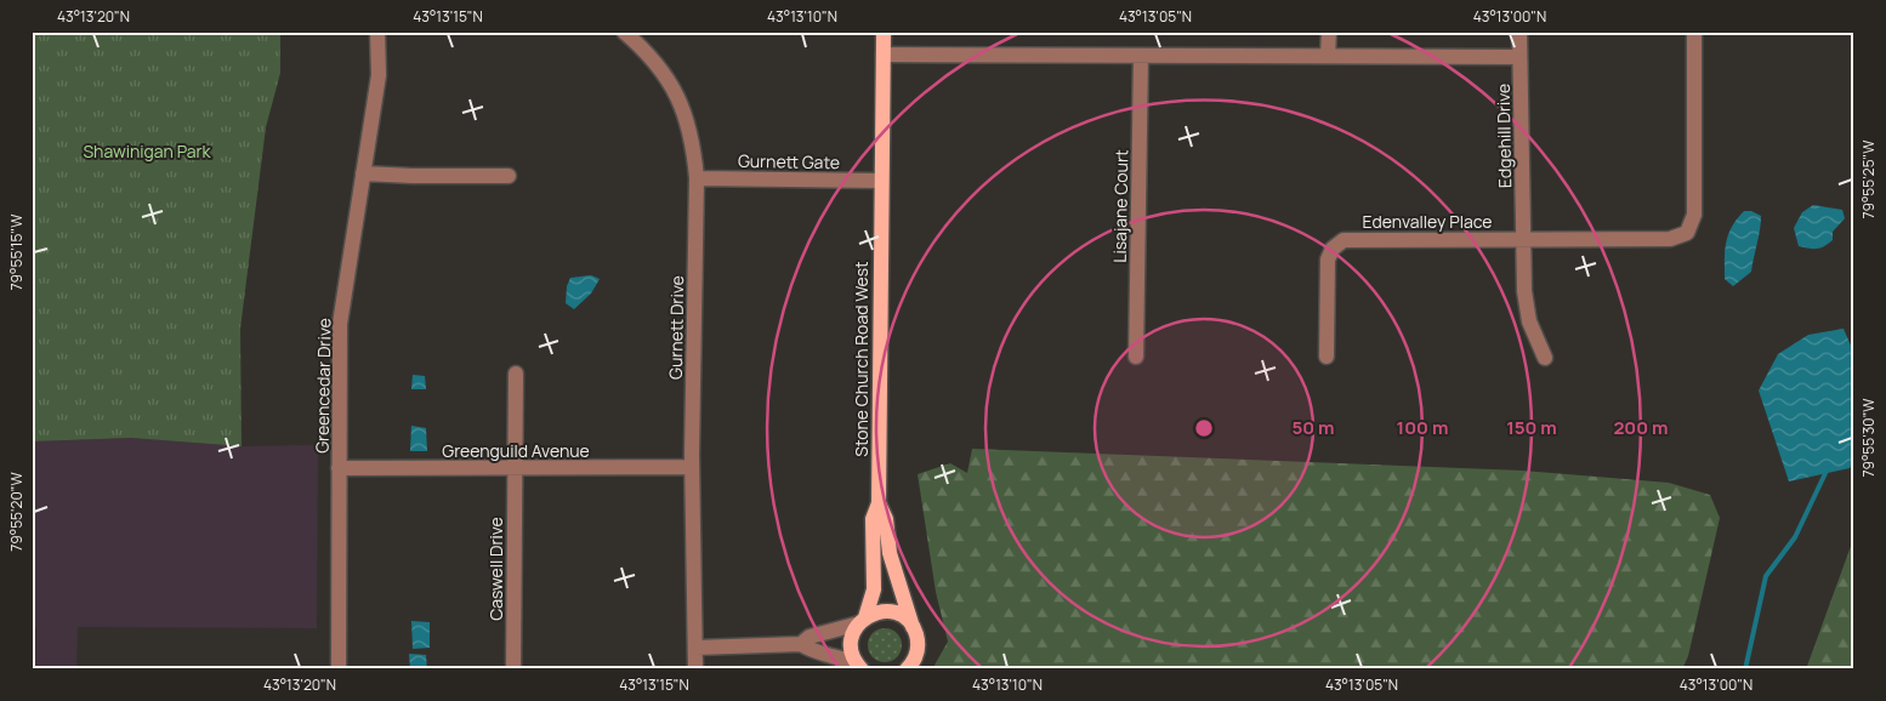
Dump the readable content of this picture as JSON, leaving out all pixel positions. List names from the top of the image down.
{
  "streets": {
    "main road": ["Stone Church Road West"],
    "street": [
      "Edgehill Drive",
      "Gurnett Gate",
      "Lisajane Court",
      "Edenvalley Place",
      "Gurnett Drive",
      "Greencedar Drive",
      "Greenguild Avenue",
      "Caswell Drive"
    ]
  },
  "crossings": [
    ["Edgehill Drive", "Edenvalley Place"],
    ["Gurnett Gate", "Gurnett Drive"],
    ["Gurnett Gate", "Stone Church Road West"],
    ["Gurnett Drive", "Greenguild Avenue"],
    ["Greencedar Drive", "Greenguild Avenue"],
    ["Greenguild Avenue", "Caswell Drive"]
  ],
  "parks": ["Shawinigan Park"],
  "coordinates": [
    "43°13'20\"N",
    "43°13'15\"N",
    "43°13'10\"N",
    "43°13'05\"N",
    "43°13'00\"N",
    "79°55'25\"W",
    "79°55'15\"W",
    "79°55'30\"W",
    "79°55'20\"W"
  ],
  "rings": [
    "50 m",
    "100 m",
    "150 m",
    "200 m"
  ]
}
